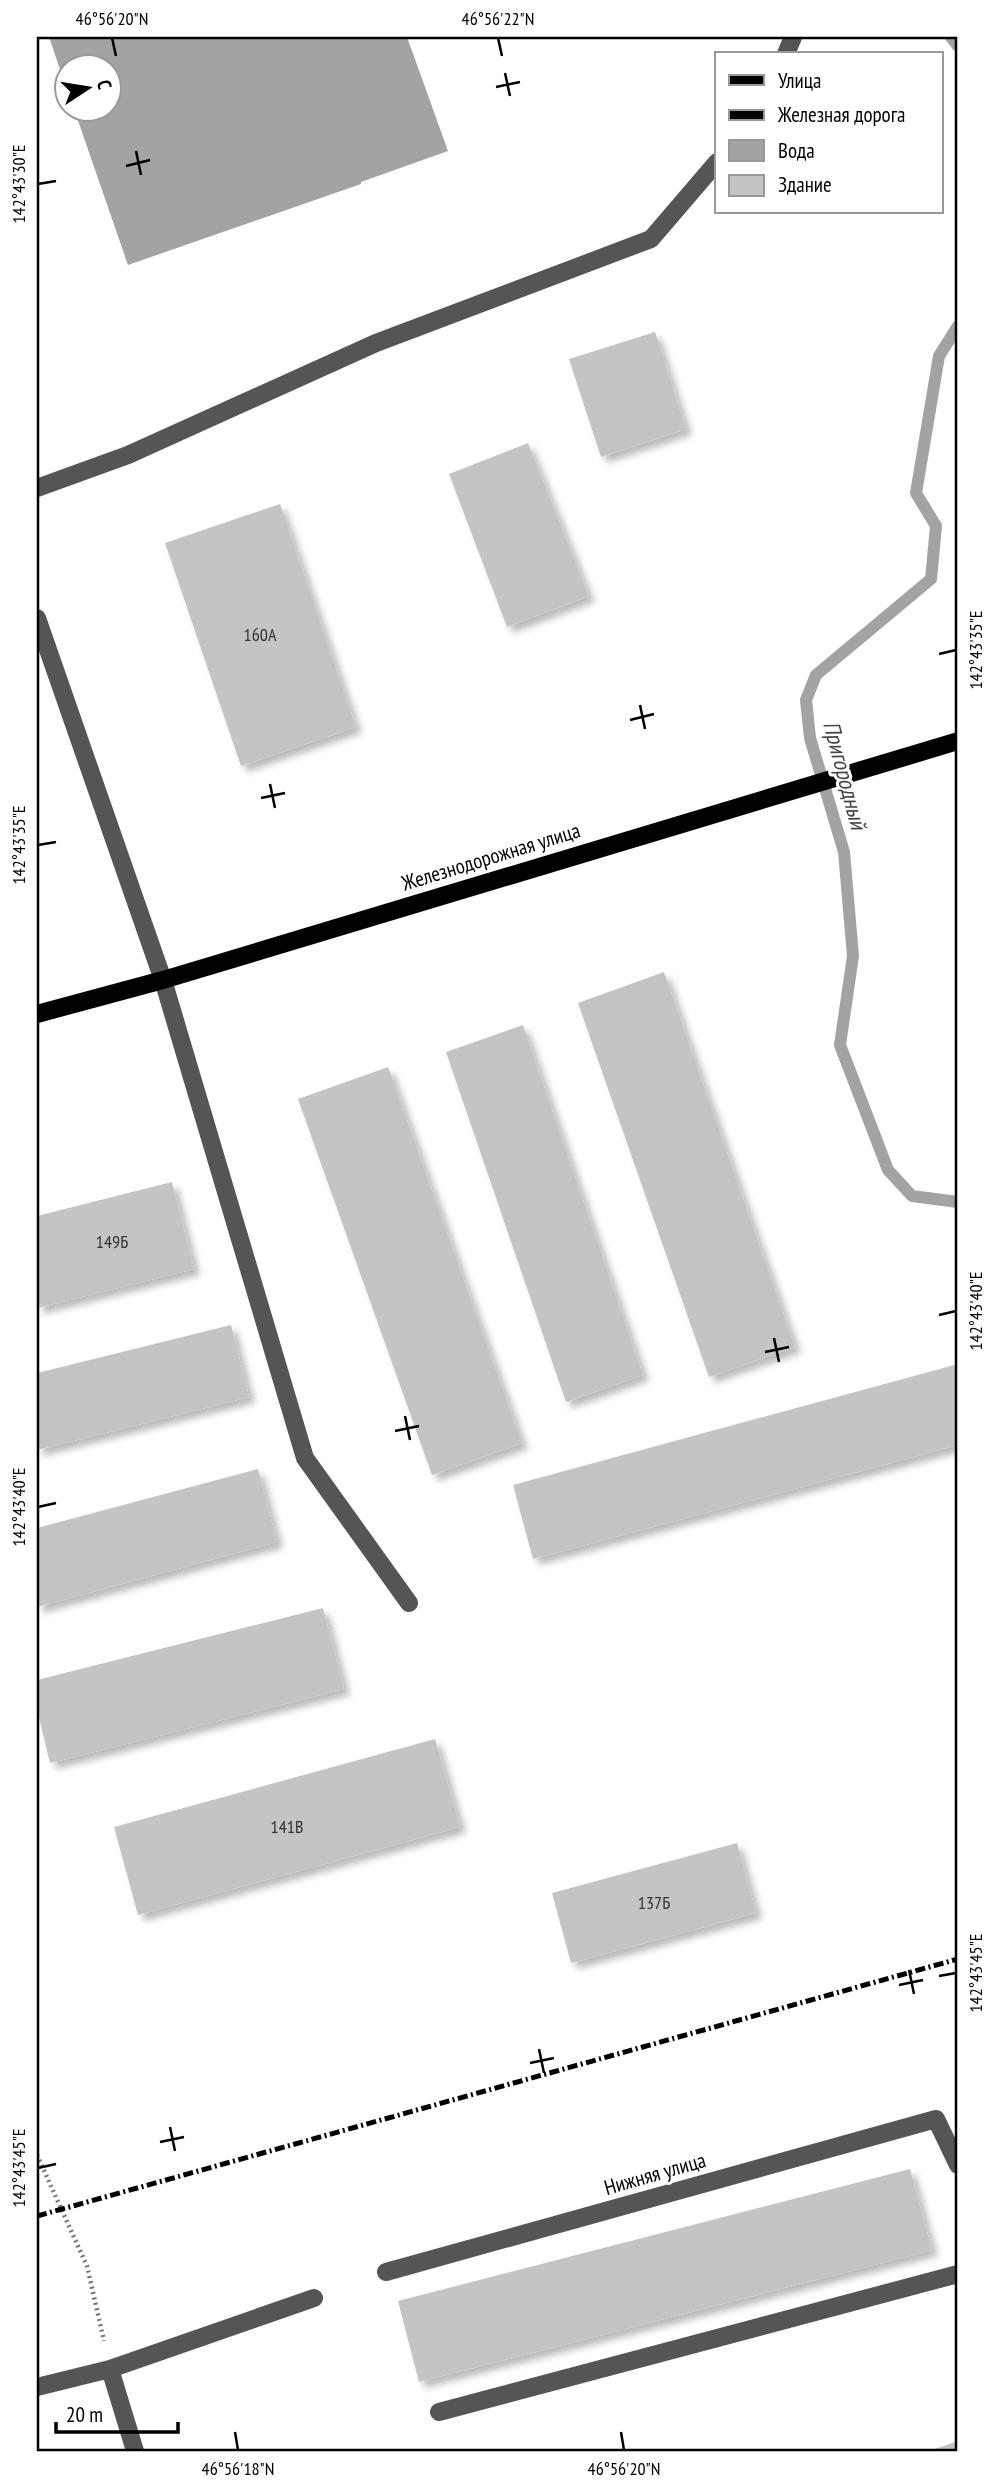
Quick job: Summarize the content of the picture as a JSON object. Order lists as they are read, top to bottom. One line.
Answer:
{"streets":{"main road":["Железнодорожная улица"],"street":["Нижняя улица"]},"water":["Пригородный"],"house_numbers":["160А","149Б","141В","137Б"],"legend":["Улица","Железная дорога","Вода","Здание"],"scale_bar":"20 m","north":"right","coordinates":["46°56'20\"N","46°56'22\"N","142°43'30\"E","142°43'35\"E","142°43'40\"E","142°43'45\"E","46°56'18\"N"]}
